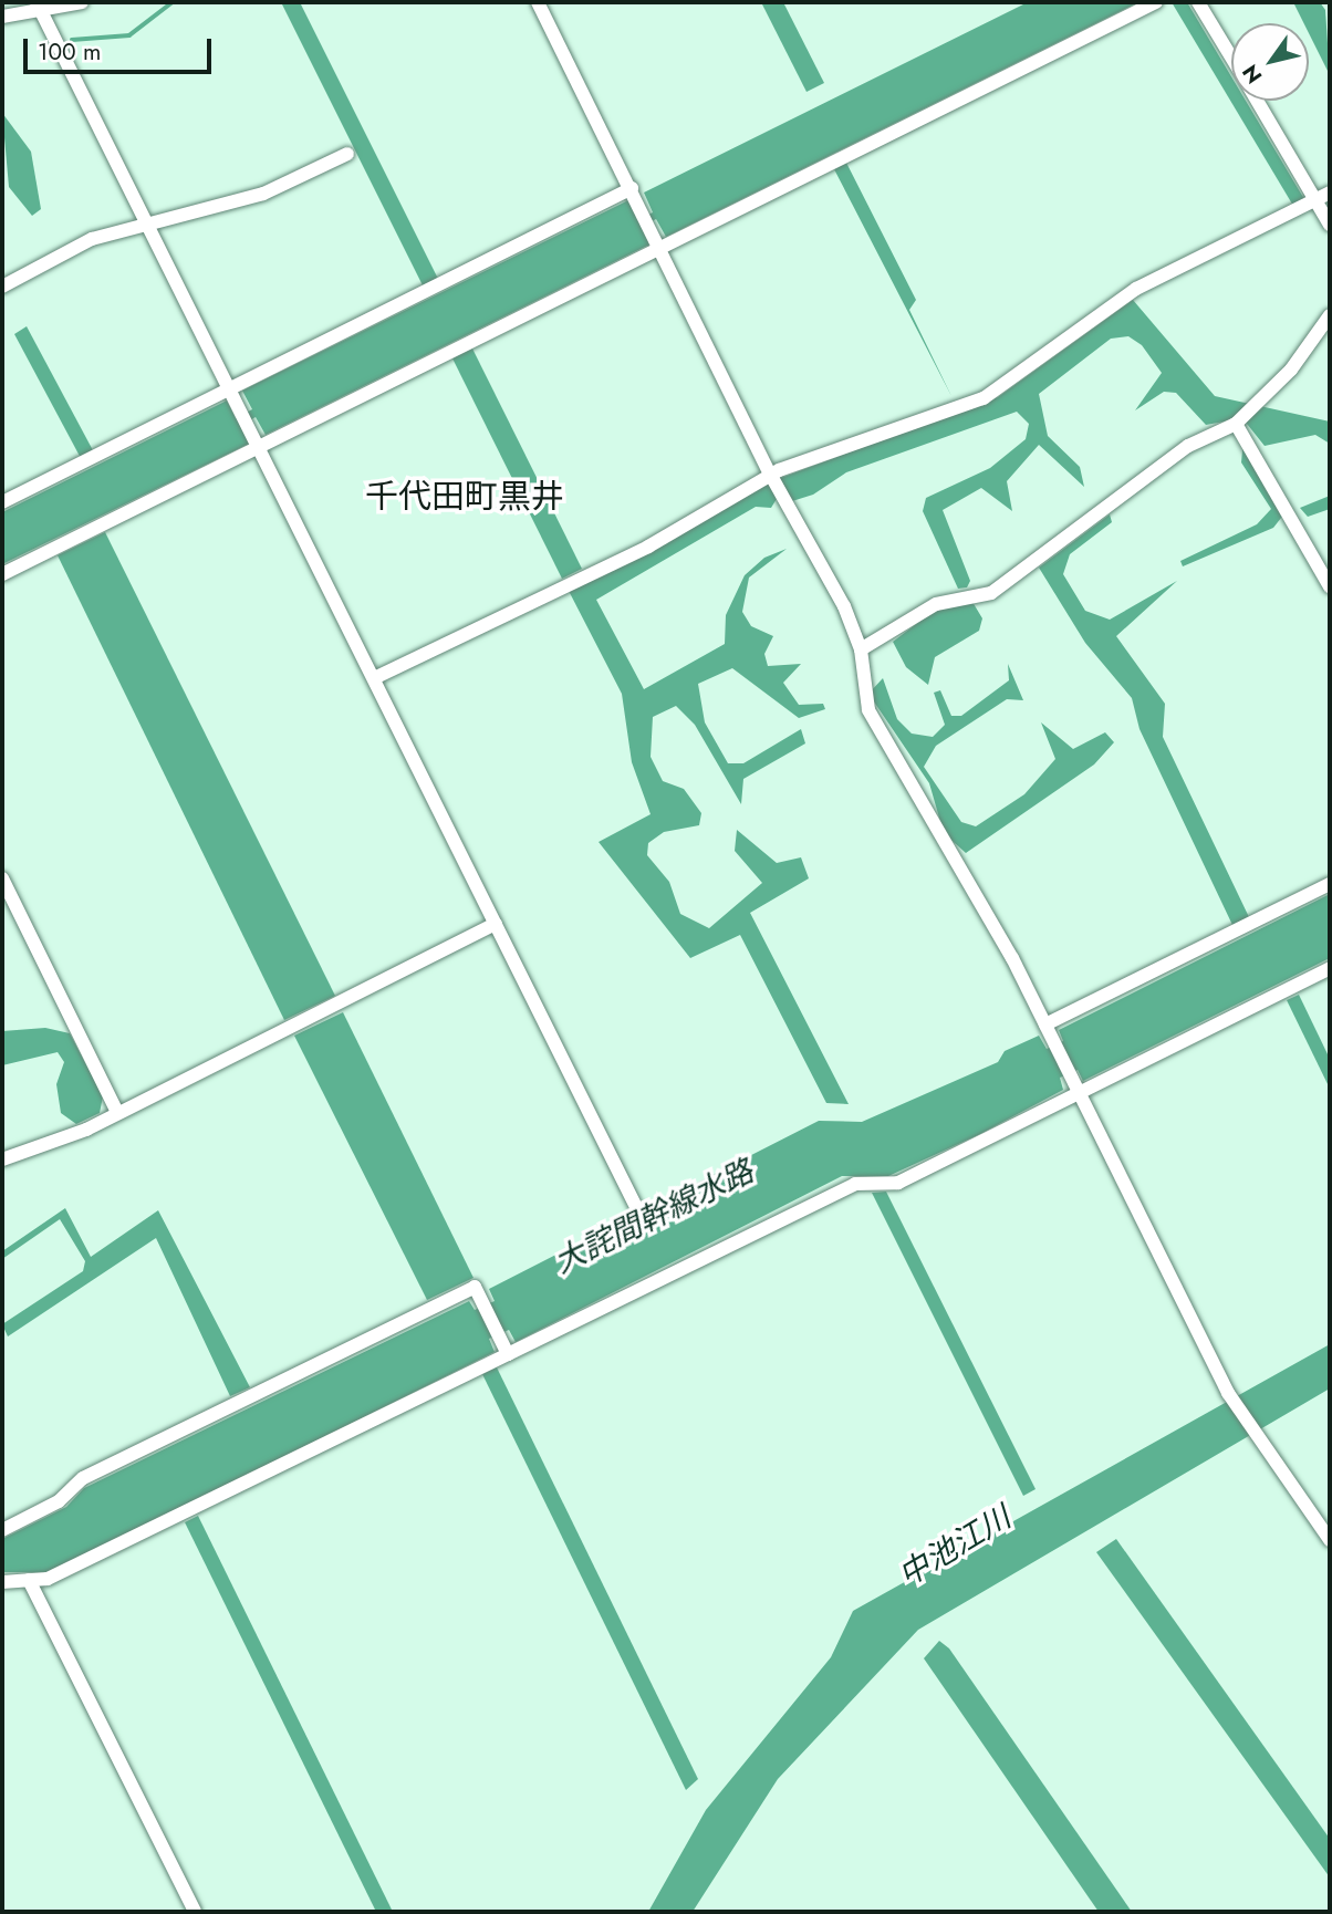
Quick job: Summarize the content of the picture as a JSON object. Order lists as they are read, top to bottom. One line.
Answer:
{"districts":["千代田町黒井"],"water":["大詫間幹線水路","中池江川"],"scale_bar":"100 m","north":"bottom left"}
